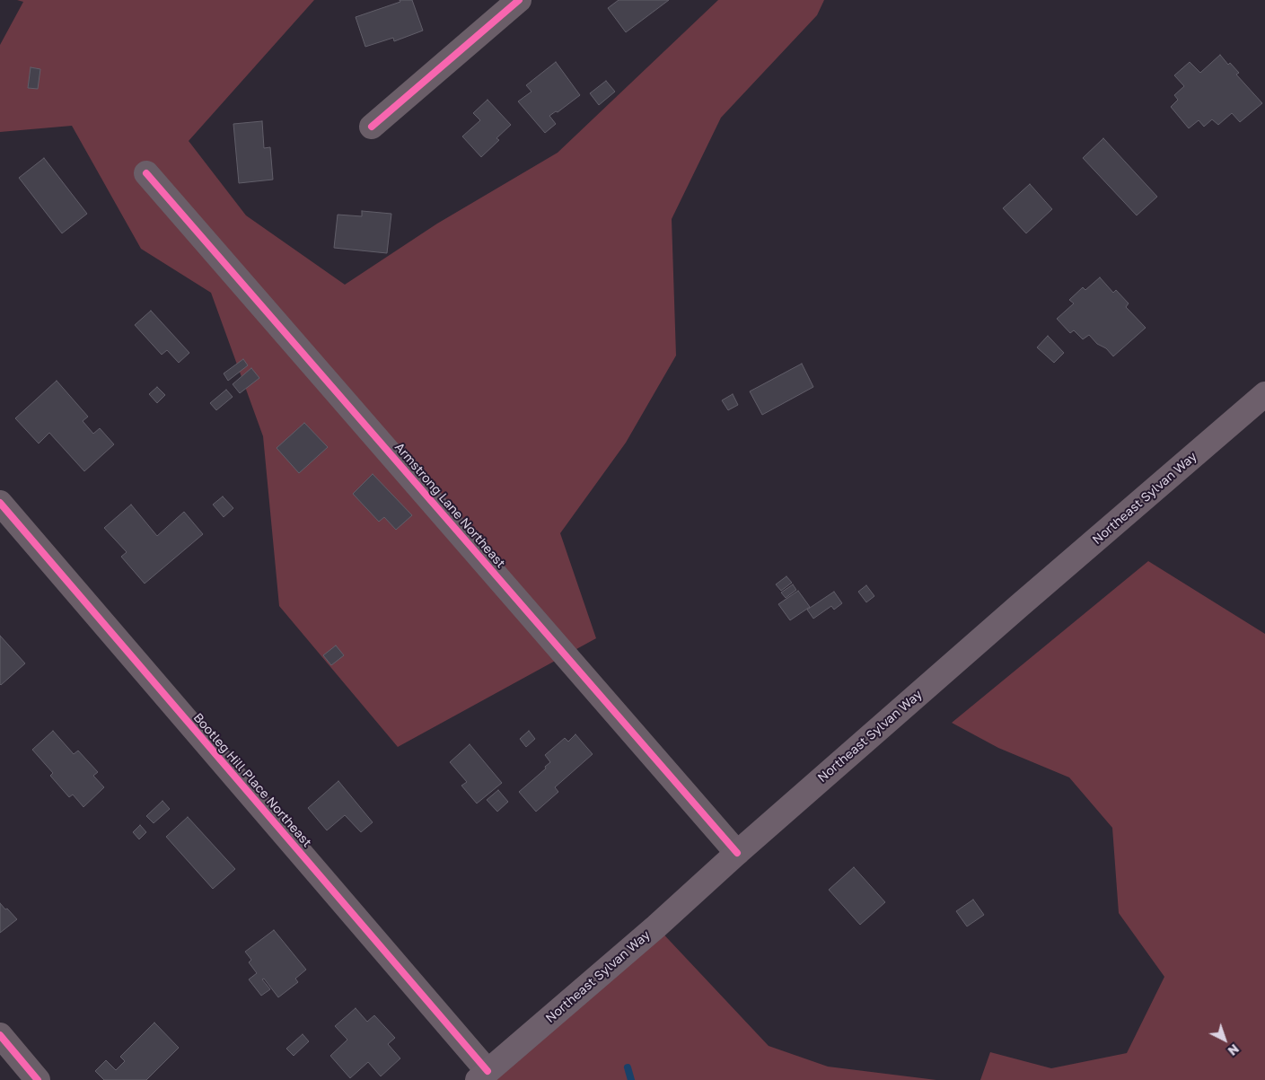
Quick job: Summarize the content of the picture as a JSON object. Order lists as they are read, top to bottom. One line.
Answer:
{"streets":{"main road":["Northeast Sylvan Way"],"street":["Armstrong Lane Northeast","Bootleg Hill Place Northeast"]},"crossings":[["Northeast Sylvan Way","Armstrong Lane Northeast"],["Northeast Sylvan Way","Bootleg Hill Place Northeast"]],"north":"bottom right"}
